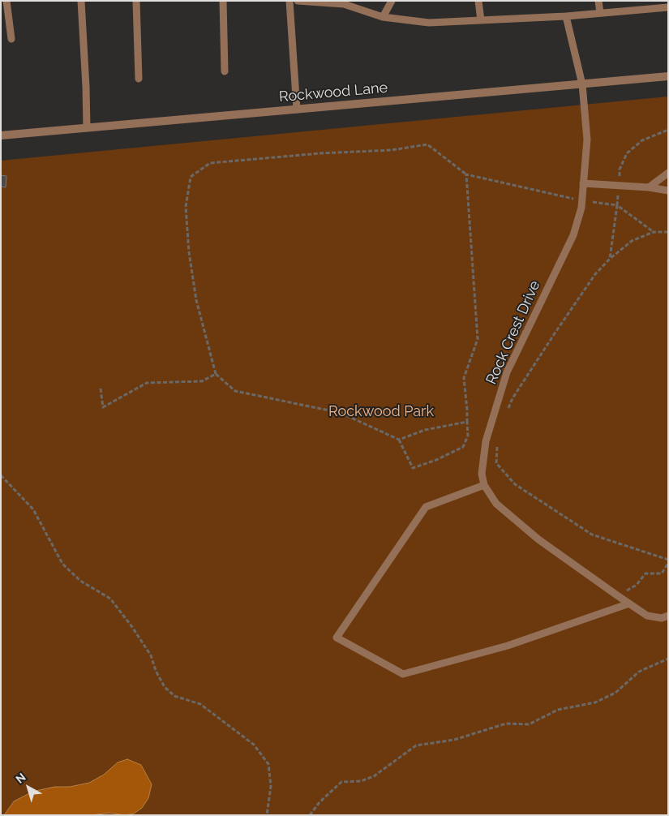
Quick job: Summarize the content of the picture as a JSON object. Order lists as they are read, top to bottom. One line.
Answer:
{"streets":{"street":["Rockwood Lane"],"lane":["Rock Crest Drive"]},"crossings":[["Rockwood Lane","Rock Crest Drive"]],"parks":["Rockwood Park"],"north":"top left"}
